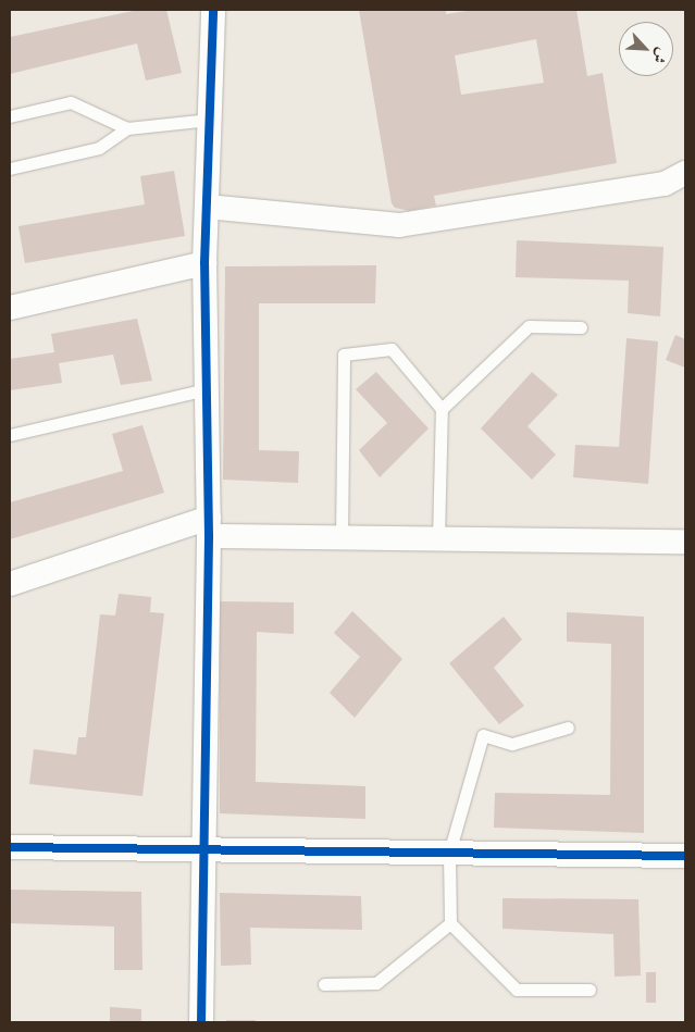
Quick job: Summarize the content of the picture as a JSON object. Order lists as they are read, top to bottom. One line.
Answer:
{"north":"bottom right"}
